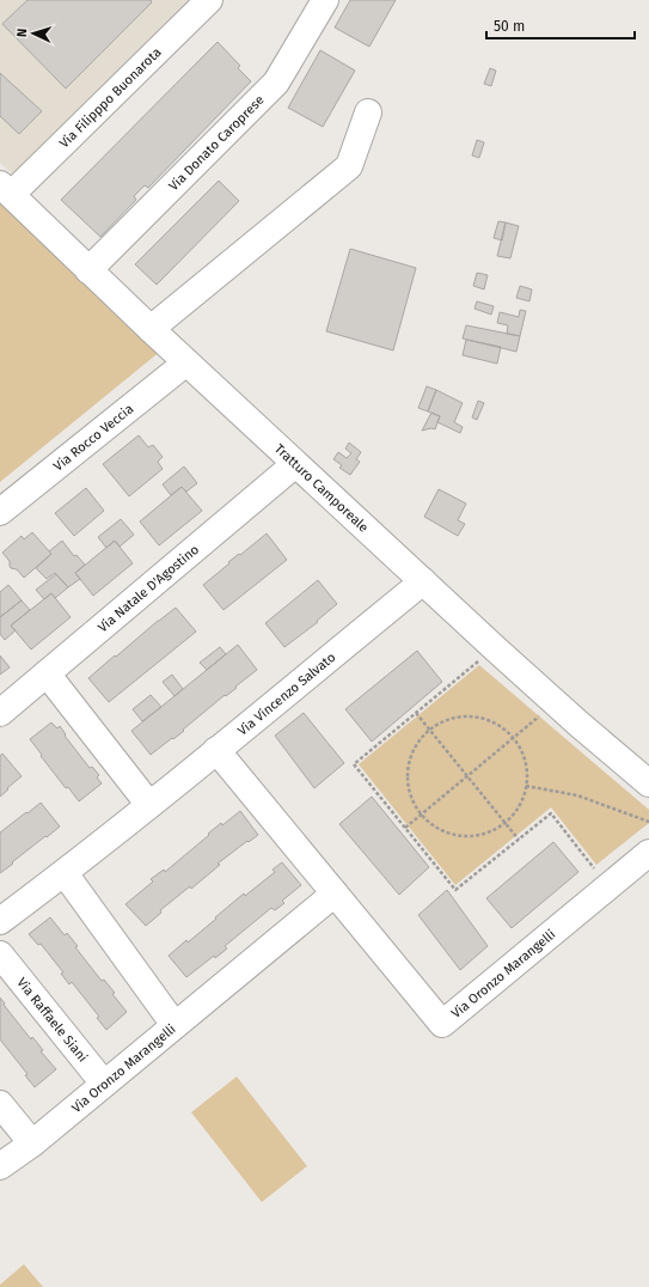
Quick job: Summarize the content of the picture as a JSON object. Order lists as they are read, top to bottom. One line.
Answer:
{"streets":{"street":["Via Filipppo Buonarota","Via Donato Caroprese","Via Rocco Veccia","Tratturo Camporeale","Via Natale D'Agostino","Via Vincenzo Salvato","Via Oronzo Marangelli","Via Raffaele Siani"]},"crossings":[["Via Filipppo Buonarota","Tratturo Camporeale"],["Via Donato Caroprese","Tratturo Camporeale"],["Via Rocco Veccia","Tratturo Camporeale"],["Tratturo Camporeale","Via Natale D'Agostino"],["Tratturo Camporeale","Via Vincenzo Salvato"],["Via Vincenzo Salvato","Via Oronzo Marangelli"],["Via Oronzo Marangelli","Via Raffaele Siani"]],"scale_bar":"50 m","north":"left"}
